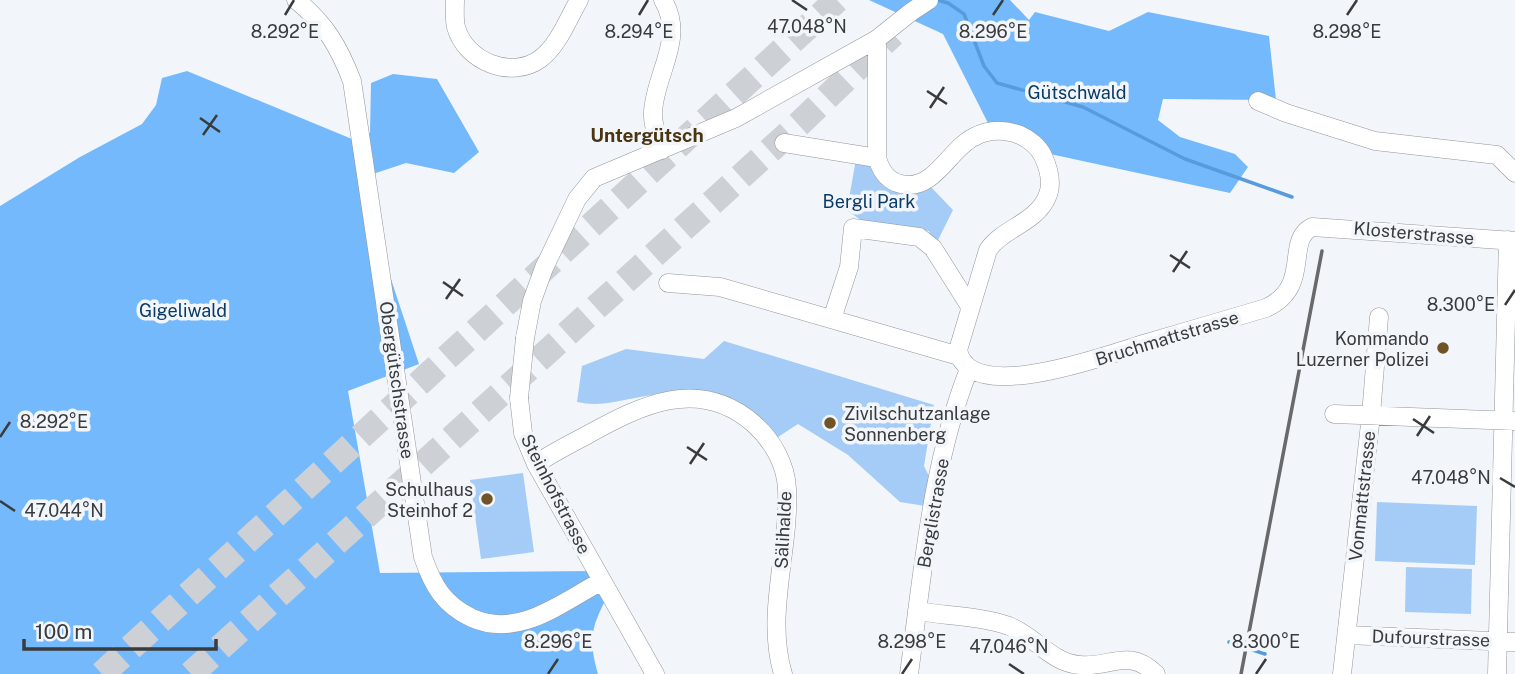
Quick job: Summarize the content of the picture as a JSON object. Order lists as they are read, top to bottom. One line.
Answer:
{"streets":{"street":["Klosterstrasse","Bruchmattstrasse","Obergütschstrasse","Steinhofstrasse","Vonmattstrasse","Berglistrasse","Sälihalde","Dufourstrasse"]},"crossings":[["Klosterstrasse","Bruchmattstrasse"],["Bruchmattstrasse","Berglistrasse"],["Obergütschstrasse","Steinhofstrasse"],["Steinhofstrasse","Sälihalde"],["Vonmattstrasse","Dufourstrasse"]],"districts":["Untergütsch"],"parks":["Gütschwald","Bergli Park","Gigeliwald"],"places":["Kommando Luzerner Polizei","Zivilschutzanlage Sonnenberg","Schulhaus Steinhof 2"],"scale_bar":"100 m","coordinates":["47.048°N","8.292°E","8.294°E","8.296°E","8.298°E","8.300°E","47.044°N","47.046°N"]}
